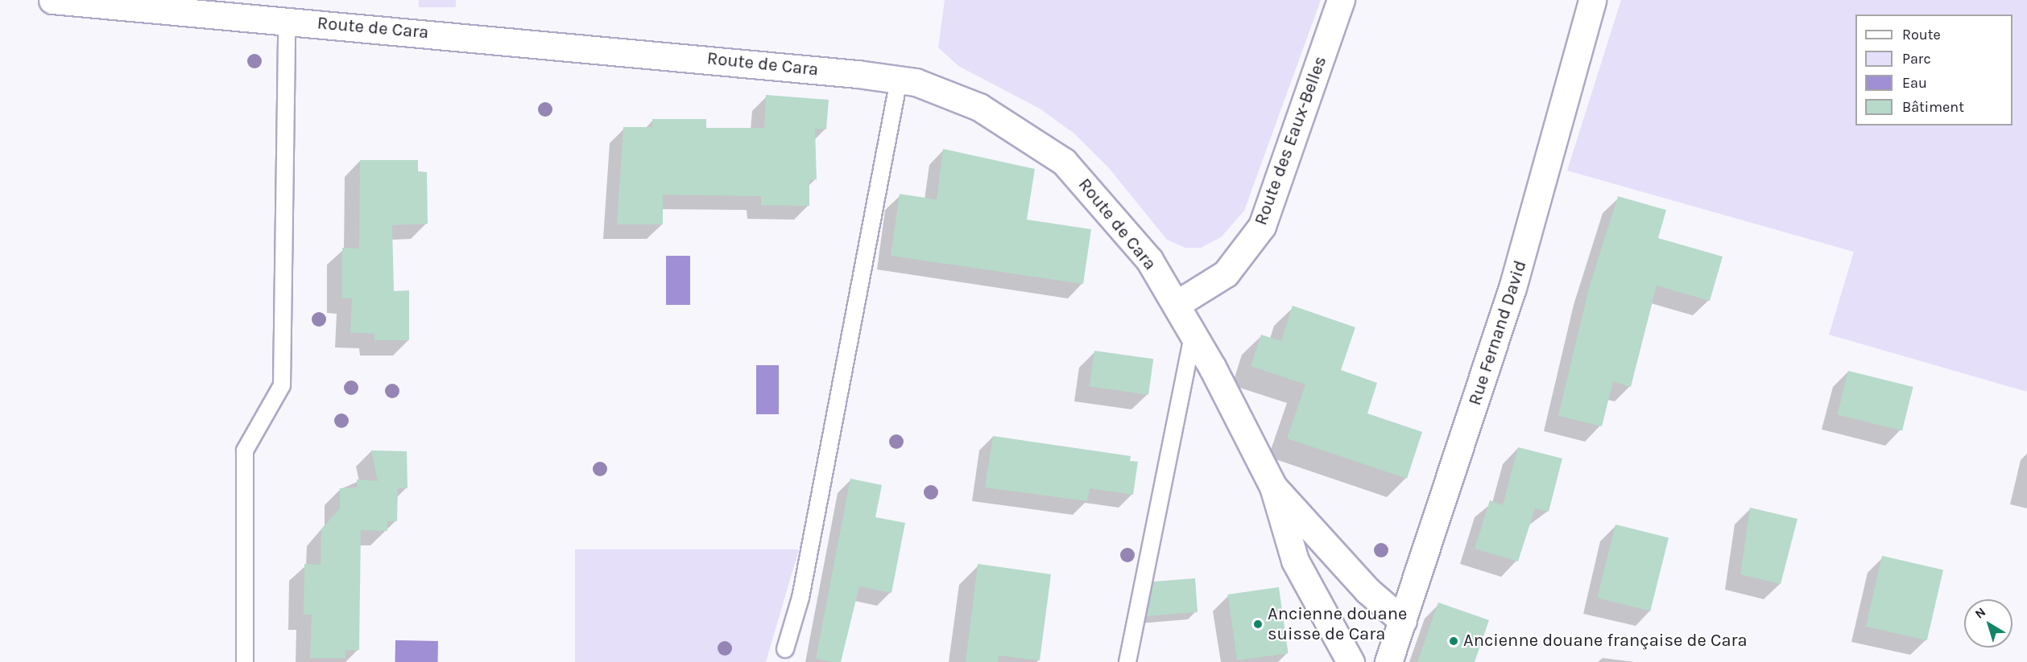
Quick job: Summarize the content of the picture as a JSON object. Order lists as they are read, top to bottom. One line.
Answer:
{"streets":{"street":["Route de Cara","Route des Eaux-Belles","Rue Fernand David"]},"crossings":[["Route de Cara","Route des Eaux-Belles"],["Route de Cara","Rue Fernand David"]],"places":["Ancienne douane suisse de Cara","Ancienne douane française de Cara"],"legend":["Route","Parc","Eau","Bâtiment"],"north":"top left"}
